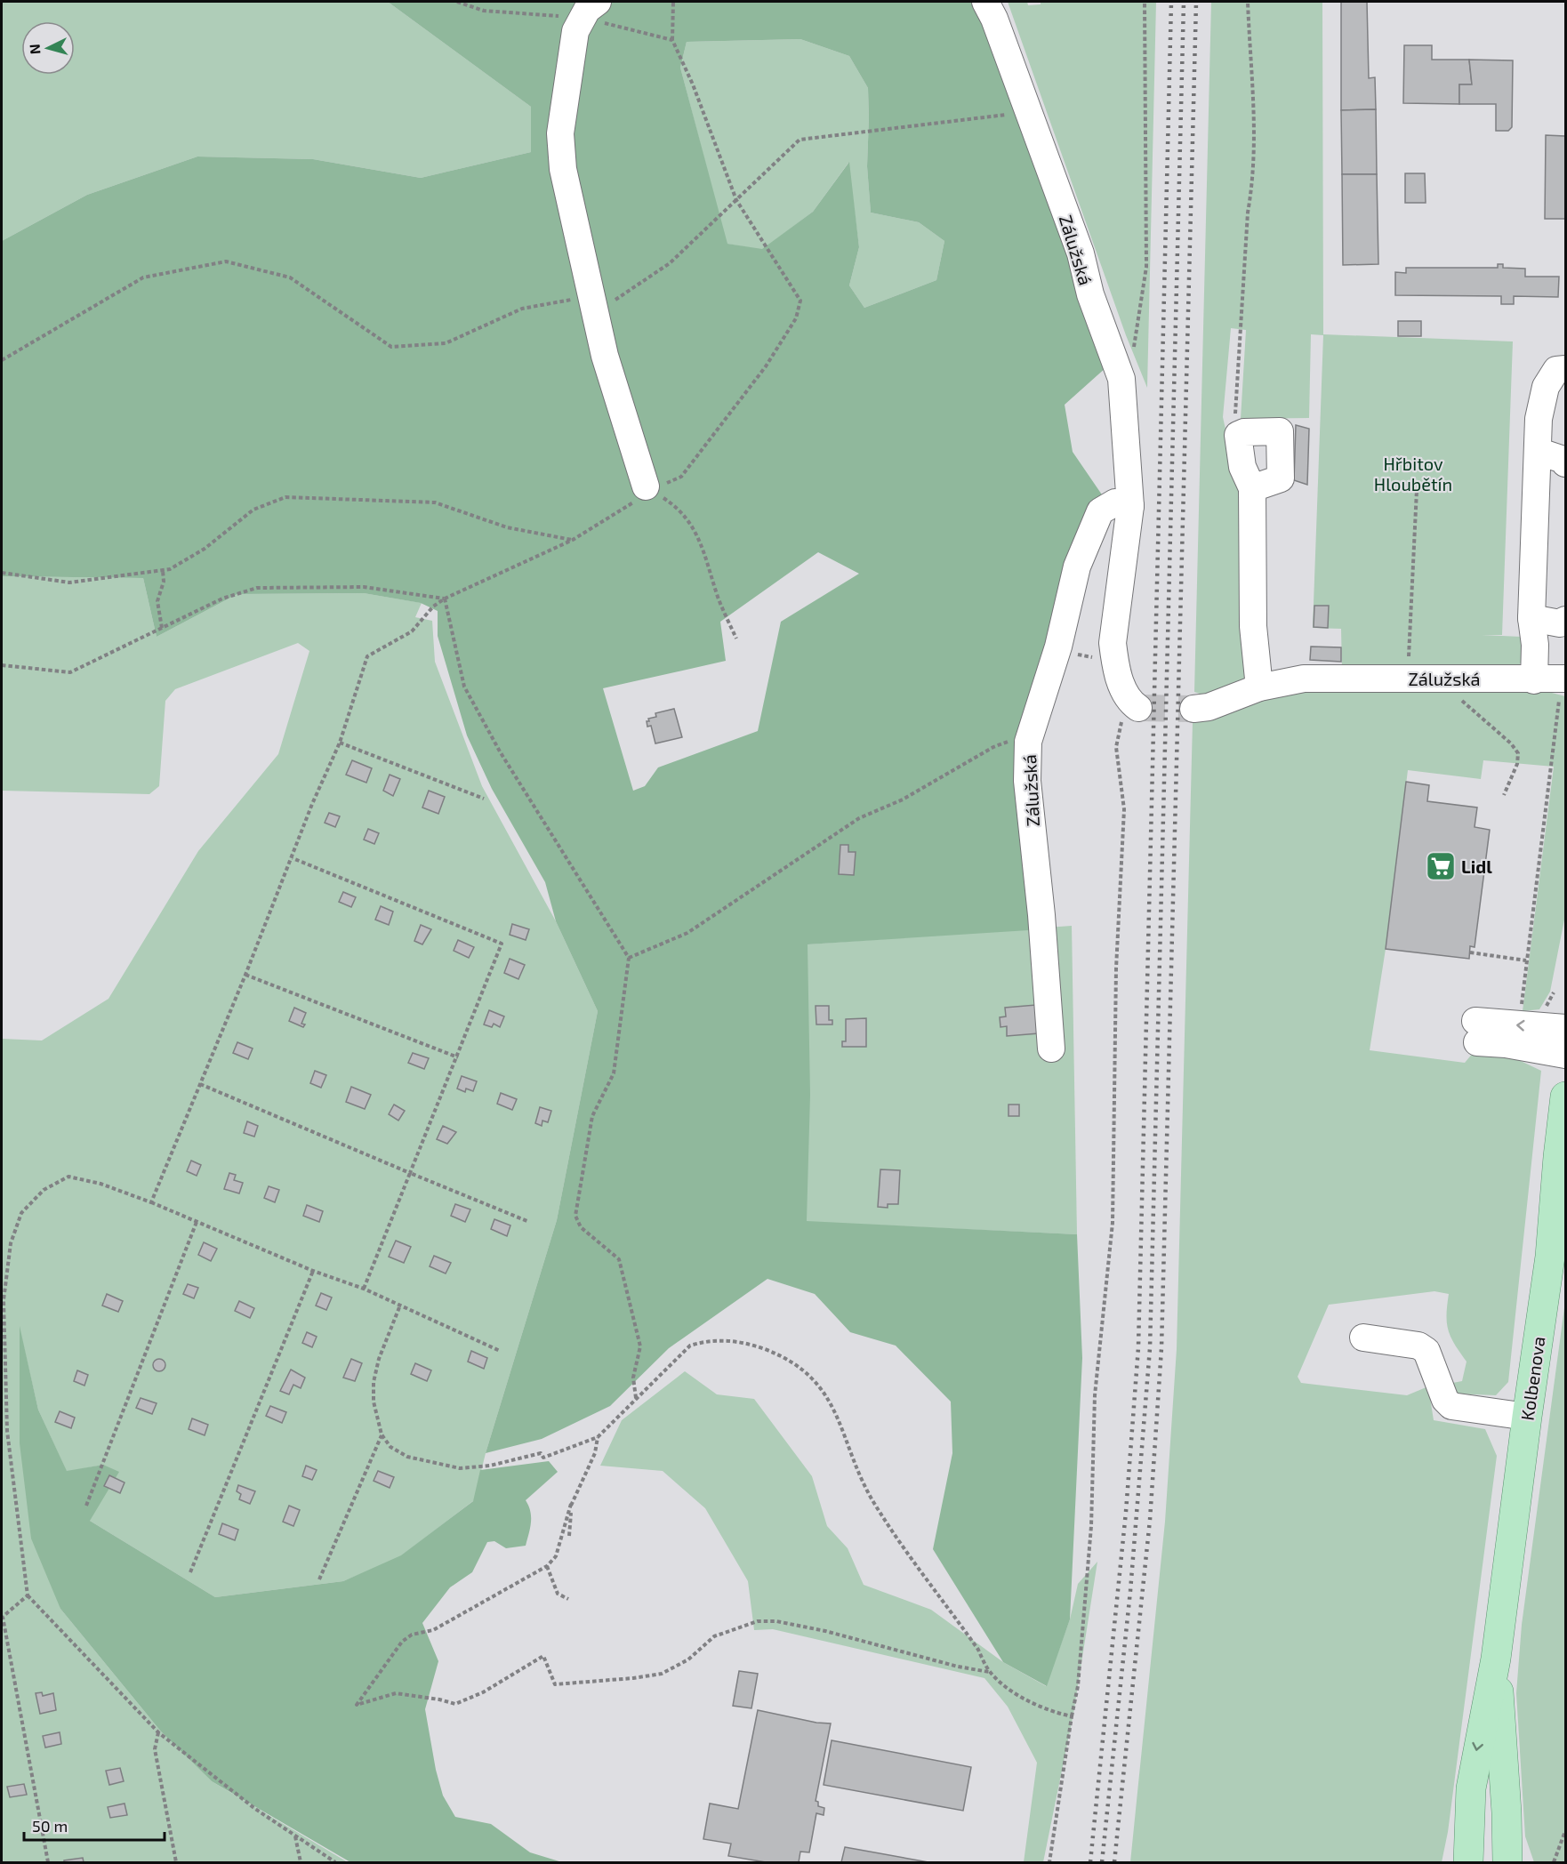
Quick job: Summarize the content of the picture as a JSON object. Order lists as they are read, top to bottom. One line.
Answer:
{"streets":{"main road":["Kolbenova"],"street":["Zálužská"]},"parks":["Hřbitov Hloubětín"],"places":{"supermarket":["Lidl"]},"scale_bar":"50 m","north":"left"}
